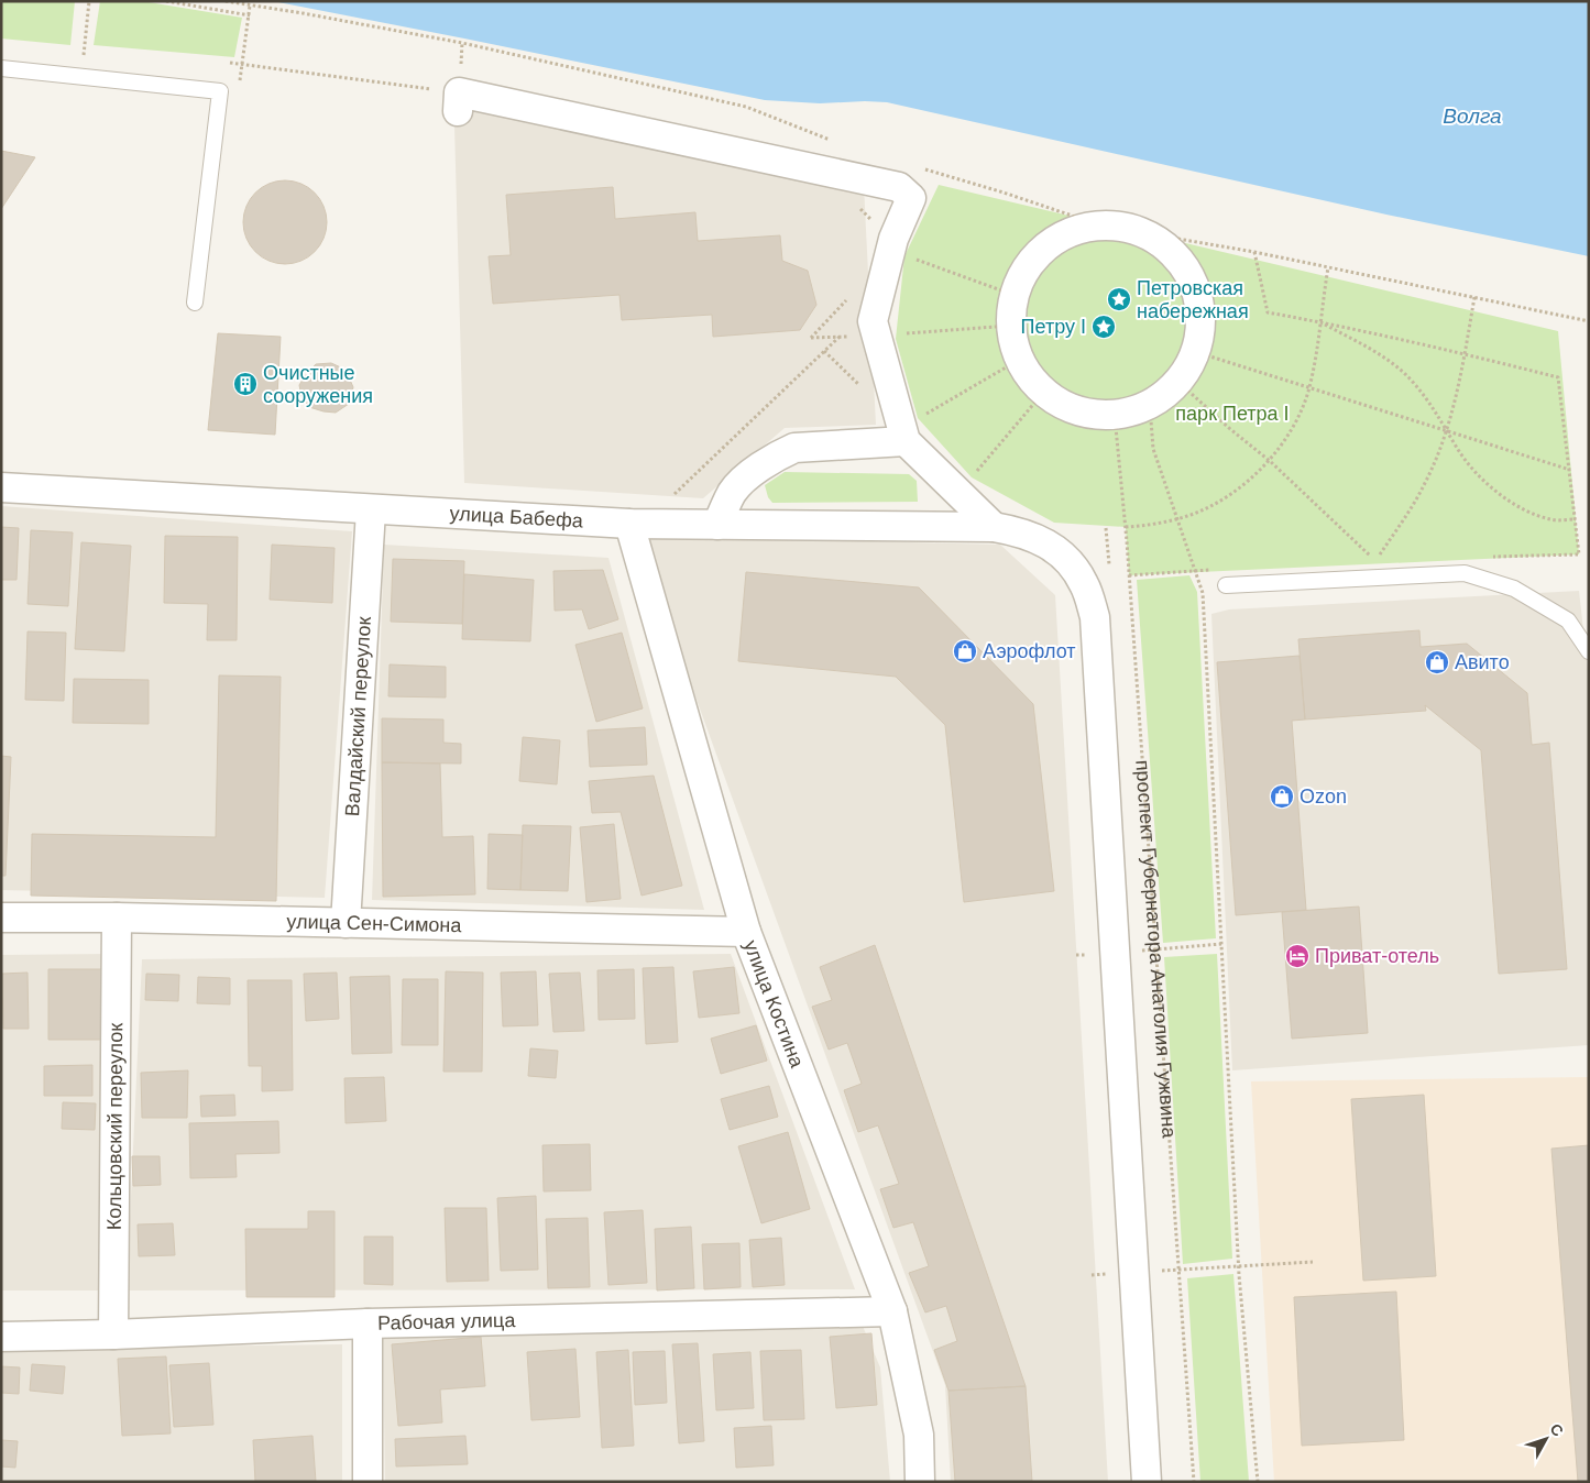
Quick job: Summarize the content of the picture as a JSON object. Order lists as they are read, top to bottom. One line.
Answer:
{"streets":{"street":["улица Бабефа","Валдайский переулок","улица Сен-Симона","проспект Губернатора Анатолия Гужвина","улица Костина","Кольцовский переулок","Рабочая улица"]},"crossings":[["улица Бабефа","Валдайский переулок"],["улица Бабефа","проспект Губернатора Анатолия Гужвина"],["улица Бабефа","улица Костина"],["Валдайский переулок","улица Сен-Симона"],["улица Сен-Симона","улица Костина"],["улица Сен-Симона","Кольцовский переулок"],["улица Костина","Рабочая улица"],["Кольцовский переулок","Рабочая улица"]],"water":["Волга"],"parks":["парк Петра I"],"places":{"place":["Петровская набережная","Петру I"],"building":["Очистные сооружения"],"shop":["Аэрофлот","Авито","Ozon"],"hotel":["Приват-отель"]},"north":"top right"}
